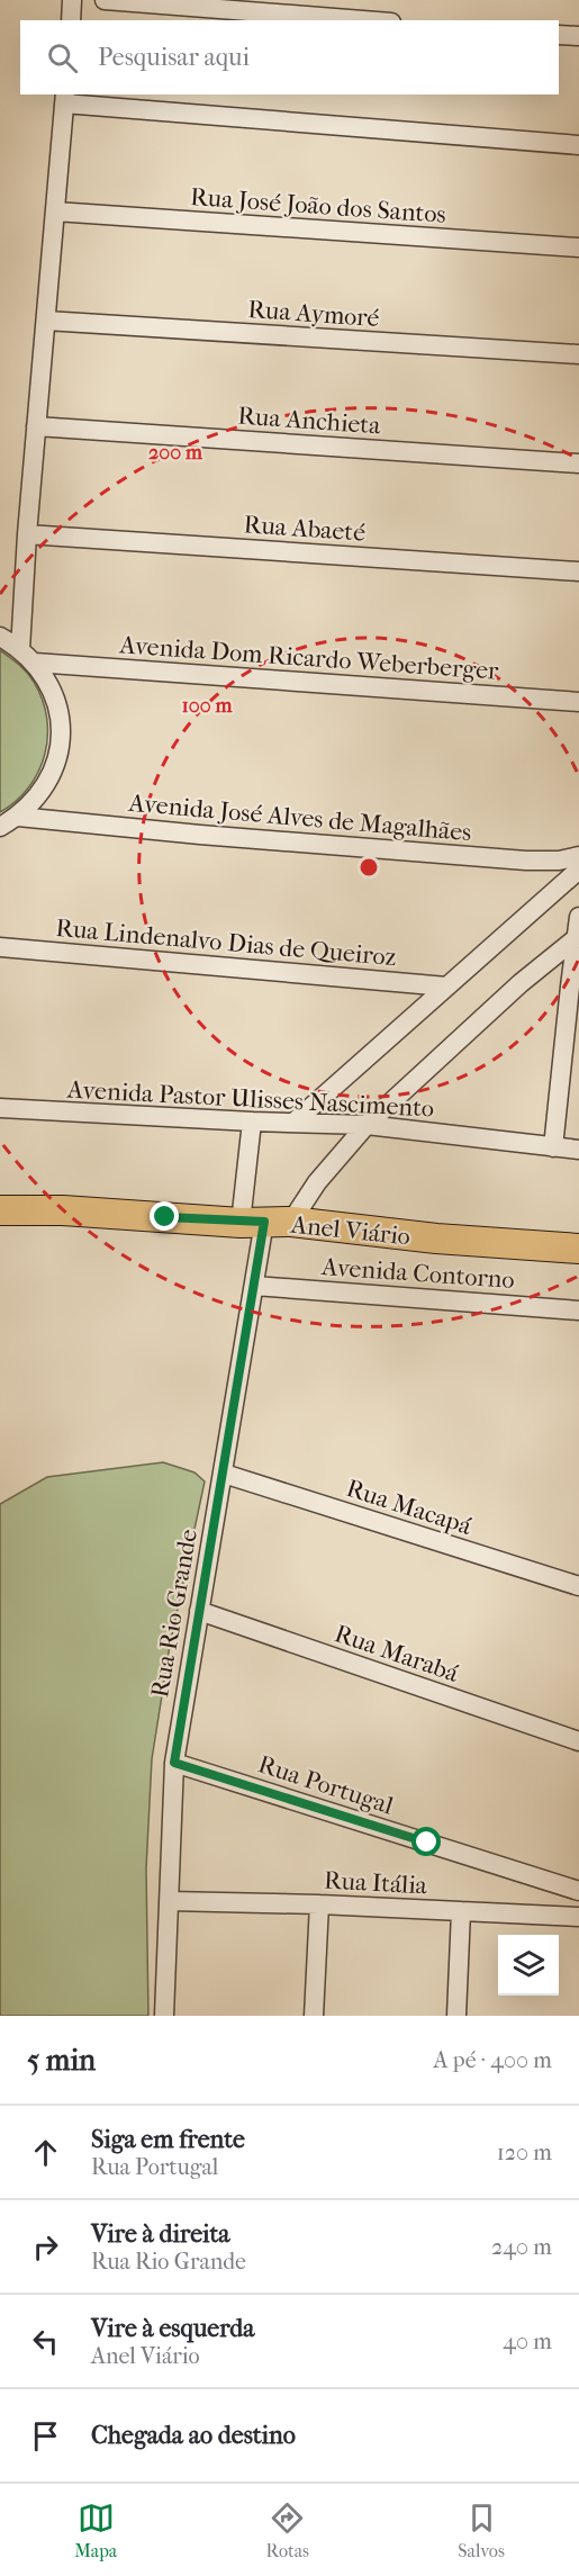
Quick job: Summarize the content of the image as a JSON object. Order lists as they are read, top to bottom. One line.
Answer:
{"streets":{"main road":["Anel Viário"],"street":["Rua José João dos Santos","Rua Aymoré","Rua Anchieta","Rua Abaeté","Avenida Dom Ricardo Weberberger","Avenida José Alves de Magalhães","Rua Lindenalvo Dias de Queiroz","Avenida Pastor Ulisses Nascimento","Avenida Contorno","Rua Macapá","Rua Rio Grande","Rua Marabá","Rua Portugal","Rua Itália"]},"crossings":[["Avenida Pastor Ulisses Nascimento","Rua Rio Grande"],["Anel Viário","Rua Rio Grande"],["Avenida Contorno","Rua Rio Grande"],["Rua Macapá","Rua Rio Grande"],["Rua Rio Grande","Rua Marabá"],["Rua Rio Grande","Rua Portugal"],["Rua Rio Grande","Rua Itália"]],"page":{"search":"Pesquisar aqui","heading":["5 min","A pé · 400 m"],"list":[["Siga em frente","Rua Portugal","120 m"],["Vire à direita","Rua Rio Grande","240 m"],["Vire à esquerda","Anel Viário","40 m"],"Chegada ao destino"],"nav":["Mapa","Rotas","Salvos"]},"rings":["200 m","100 m"]}
